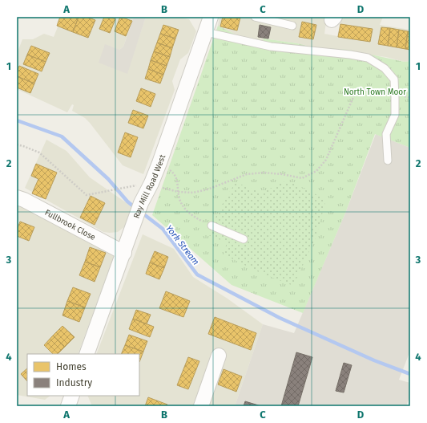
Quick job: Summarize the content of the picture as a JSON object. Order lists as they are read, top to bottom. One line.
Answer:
{"streets":{"street":["Ray Mill Road West","Fullbrook Close"]},"crossings":[["Ray Mill Road West","Fullbrook Close"]],"water":["York Stream"],"parks":["North Town Moor"],"legend":["Homes","Industry"],"grid":{"columns":["A","B","C","D"],"rows":["1","2","3","4"]}}
